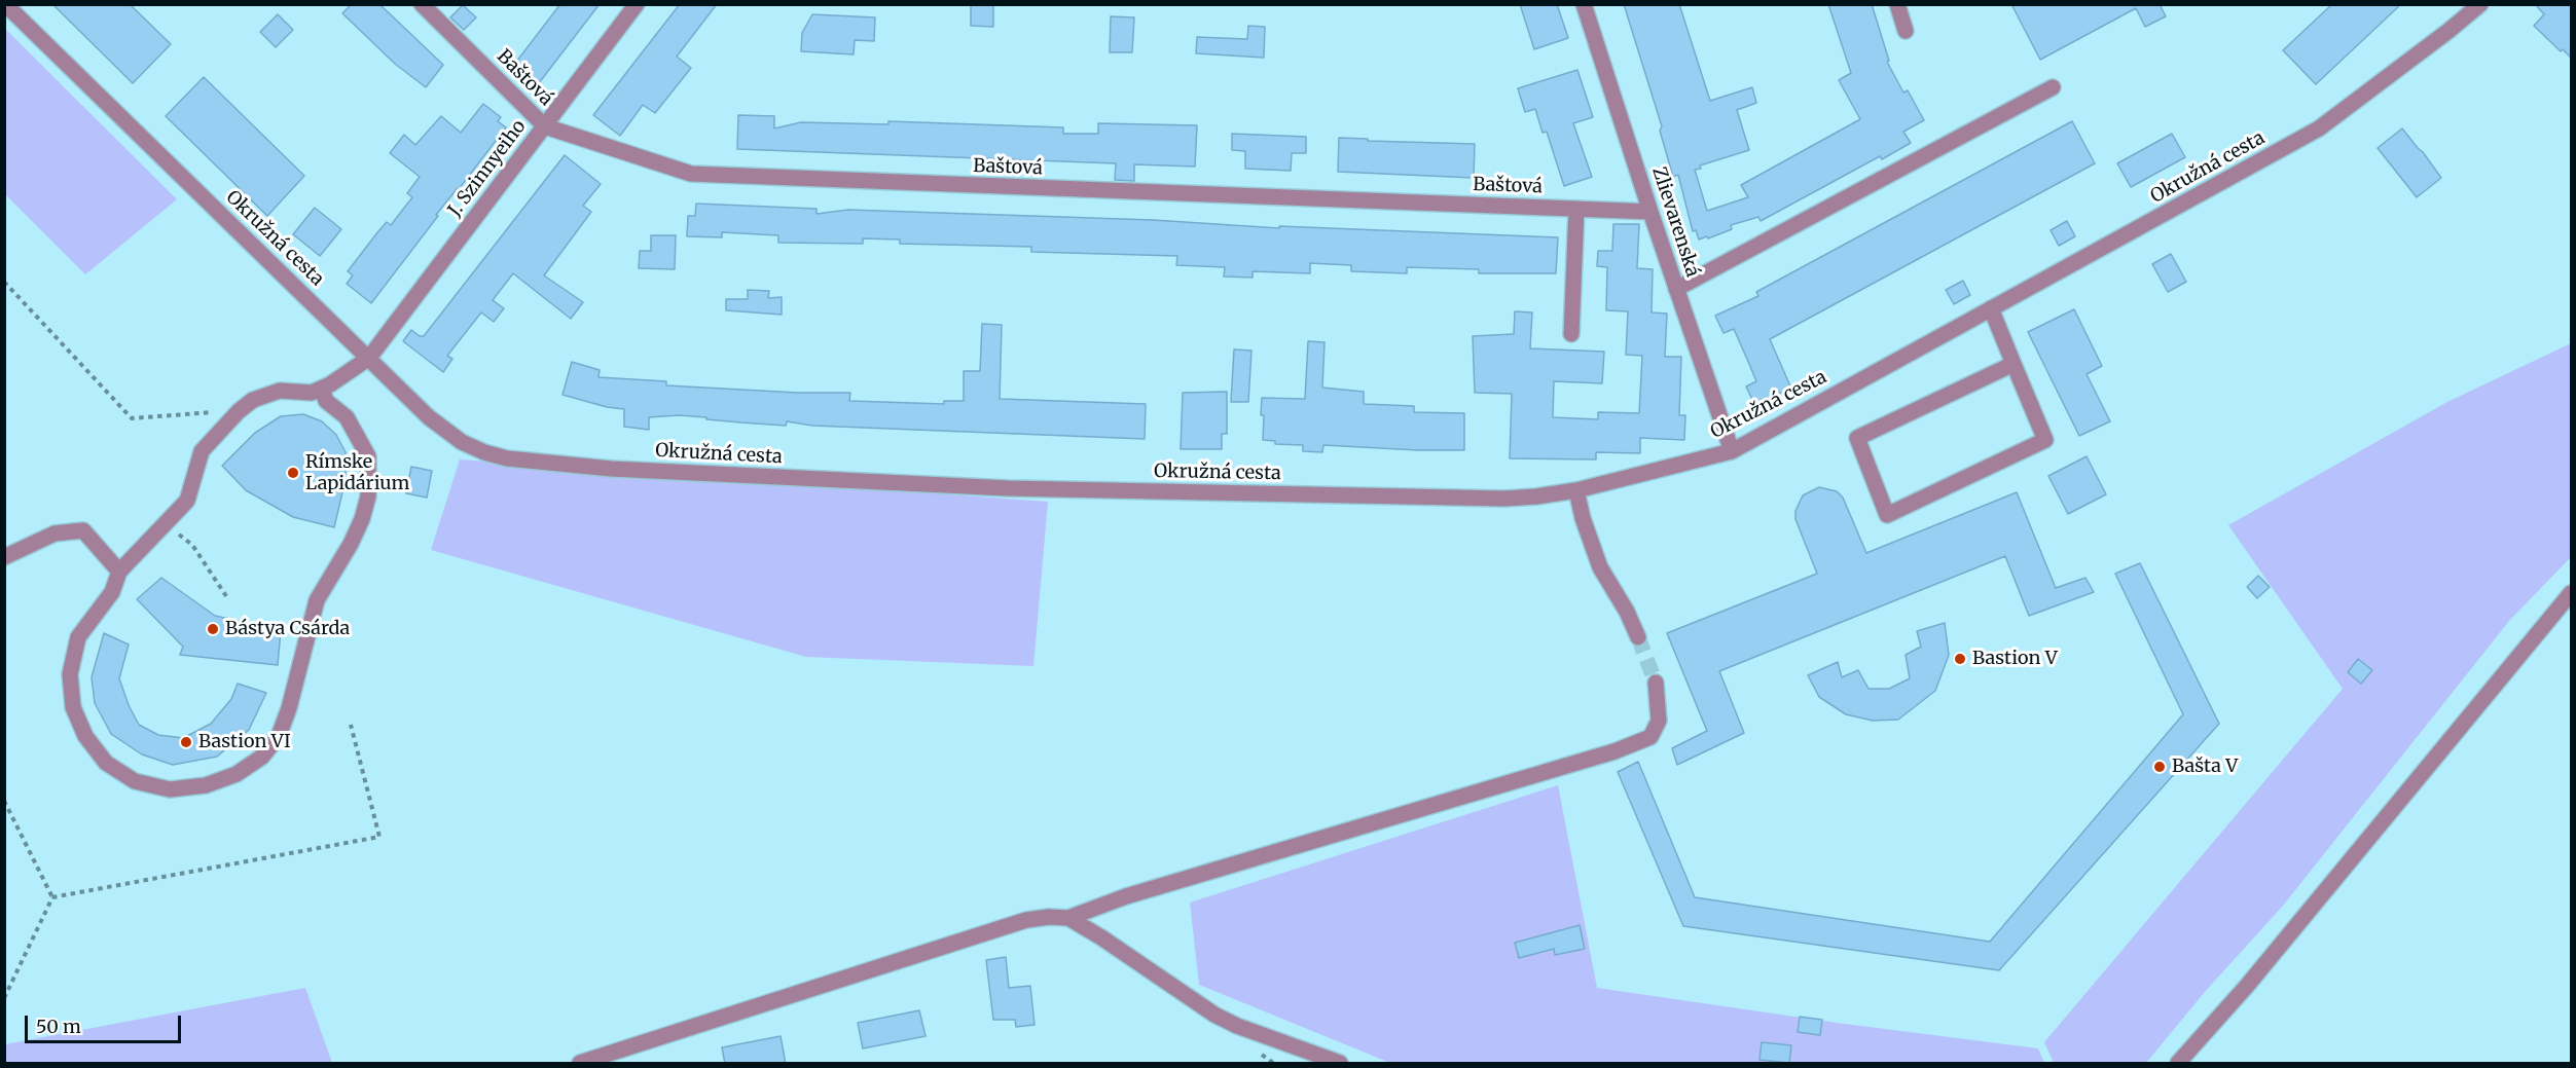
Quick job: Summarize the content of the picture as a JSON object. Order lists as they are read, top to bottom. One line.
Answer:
{"streets":{"street":["Baštová","Okružná cesta","J. Szinnyeiho","Zlievarenská"]},"crossings":[["Baštová","J. Szinnyeiho"],["Baštová","Zlievarenská"],["Okružná cesta","J. Szinnyeiho"],["Okružná cesta","Zlievarenská"]],"places":["Rímske Lapidárium","Bástya Csárda","Bastion V","Bastion VI","Bašta V"],"scale_bar":"50 m"}
